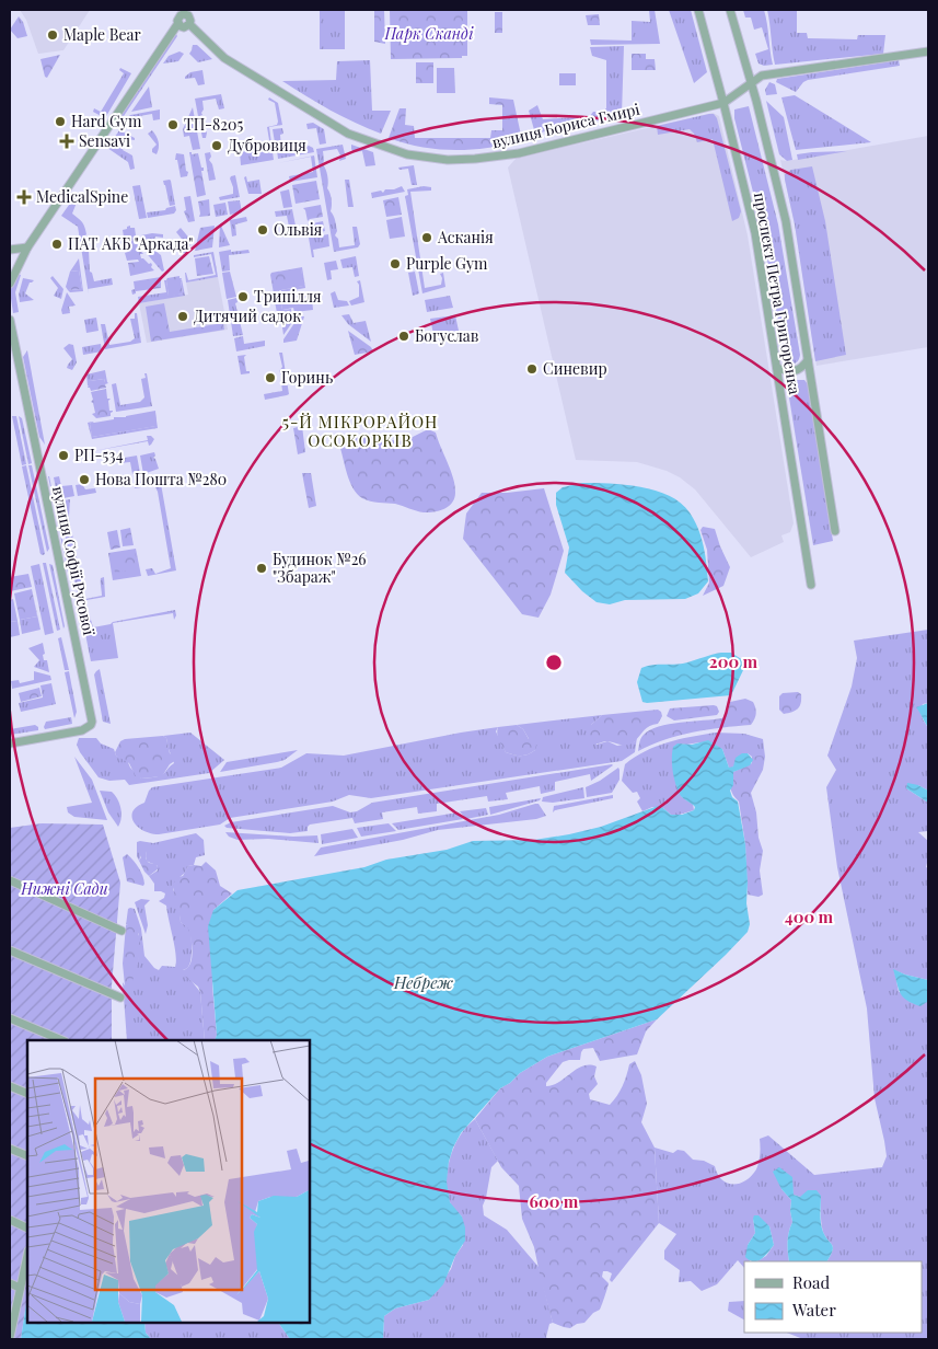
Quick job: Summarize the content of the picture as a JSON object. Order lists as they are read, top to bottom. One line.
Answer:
{"streets":{"street":["вулиця Бориса Гмирі","проспект Петра Григоренка","вулиця Софії Русової"]},"crossings":[["вулиця Бориса Гмирі","проспект Петра Григоренка"]],"districts":["5-Й МІКРОРАЙОН ОСОКОРКІВ"],"water":["Небреж"],"parks":["Парк Сканді","Нижні Сади"],"places":{"other":["Maple Bear","Hard Gym","ТП-8205","Дубровиця","Ольвія","Асканія","ПАТ АКБ \"Аркада\"","Purple Gym","Трипілля","Дитячий садок","Богуслав","Синевир","Горинь","РП-534","Нова Пошта №280","Будинок №26 \"Збараж\""],"health":["Sensavi","MedicalSpine"]},"legend":["Road","Water"],"rings":["200 m","400 m","600 m"]}
